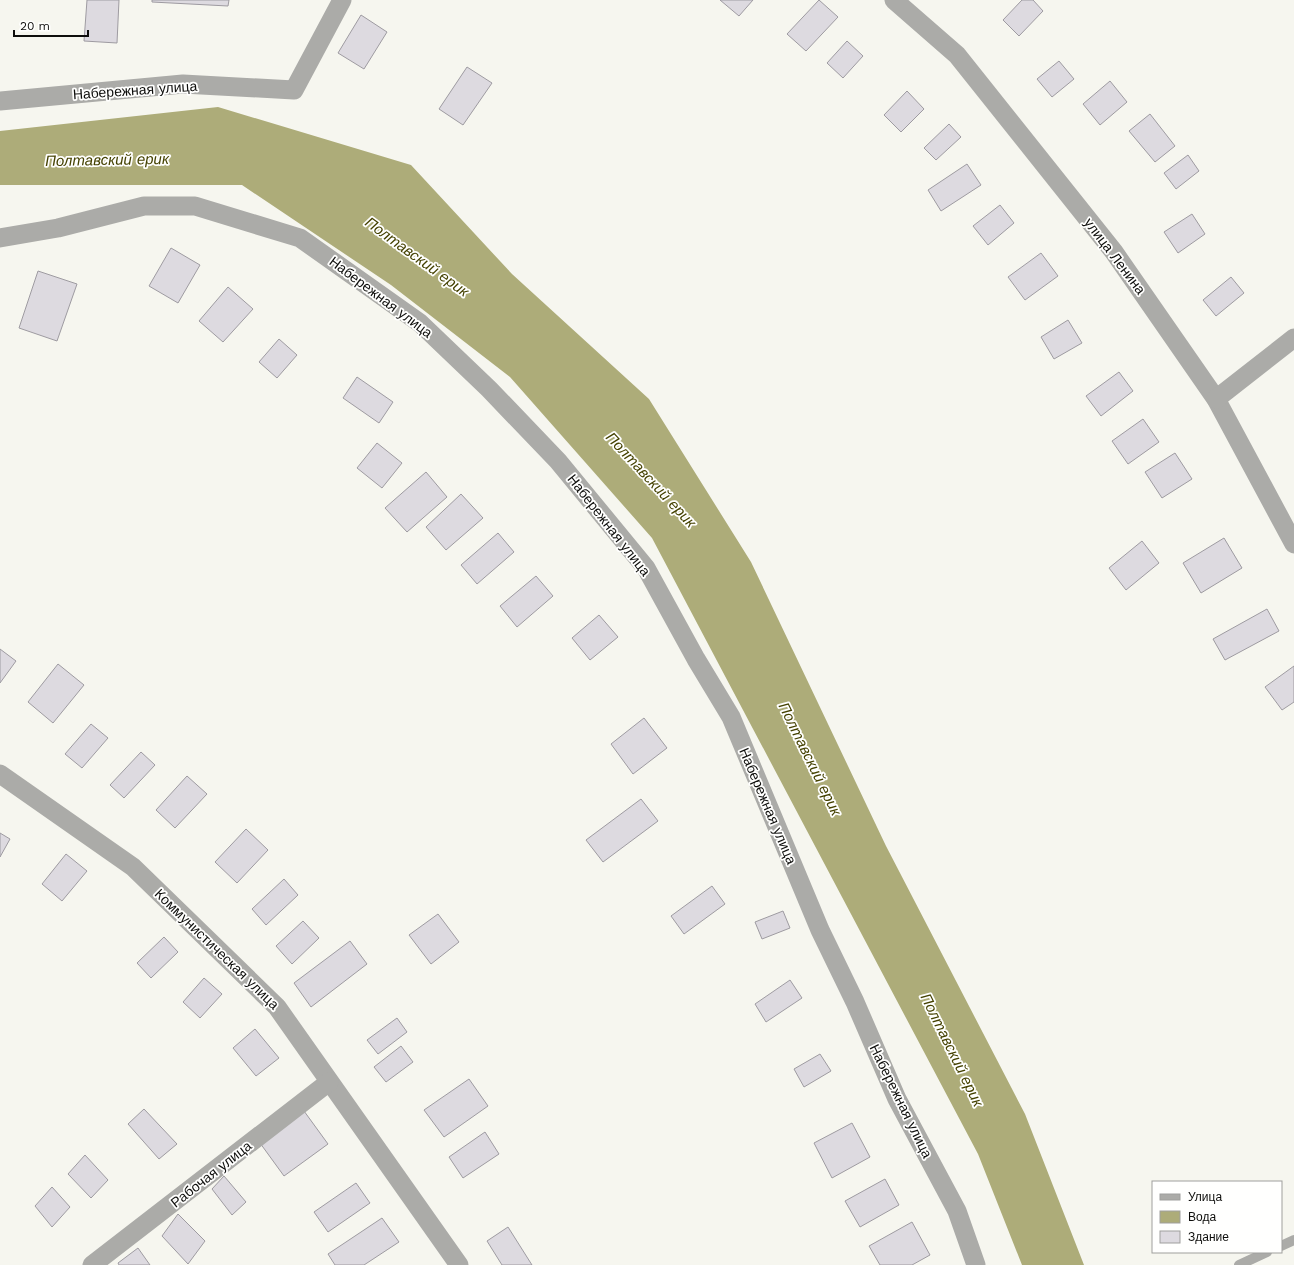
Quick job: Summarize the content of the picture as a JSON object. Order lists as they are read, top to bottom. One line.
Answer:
{"streets":{"street":["Набережная улица","улица Ленина","Коммунистическая улица","Рабочая улица"]},"crossings":[["Коммунистическая улица","Рабочая улица"]],"water":["Полтавский ерик"],"legend":["Улица","Вода","Здание"],"scale_bar":"20 m"}
